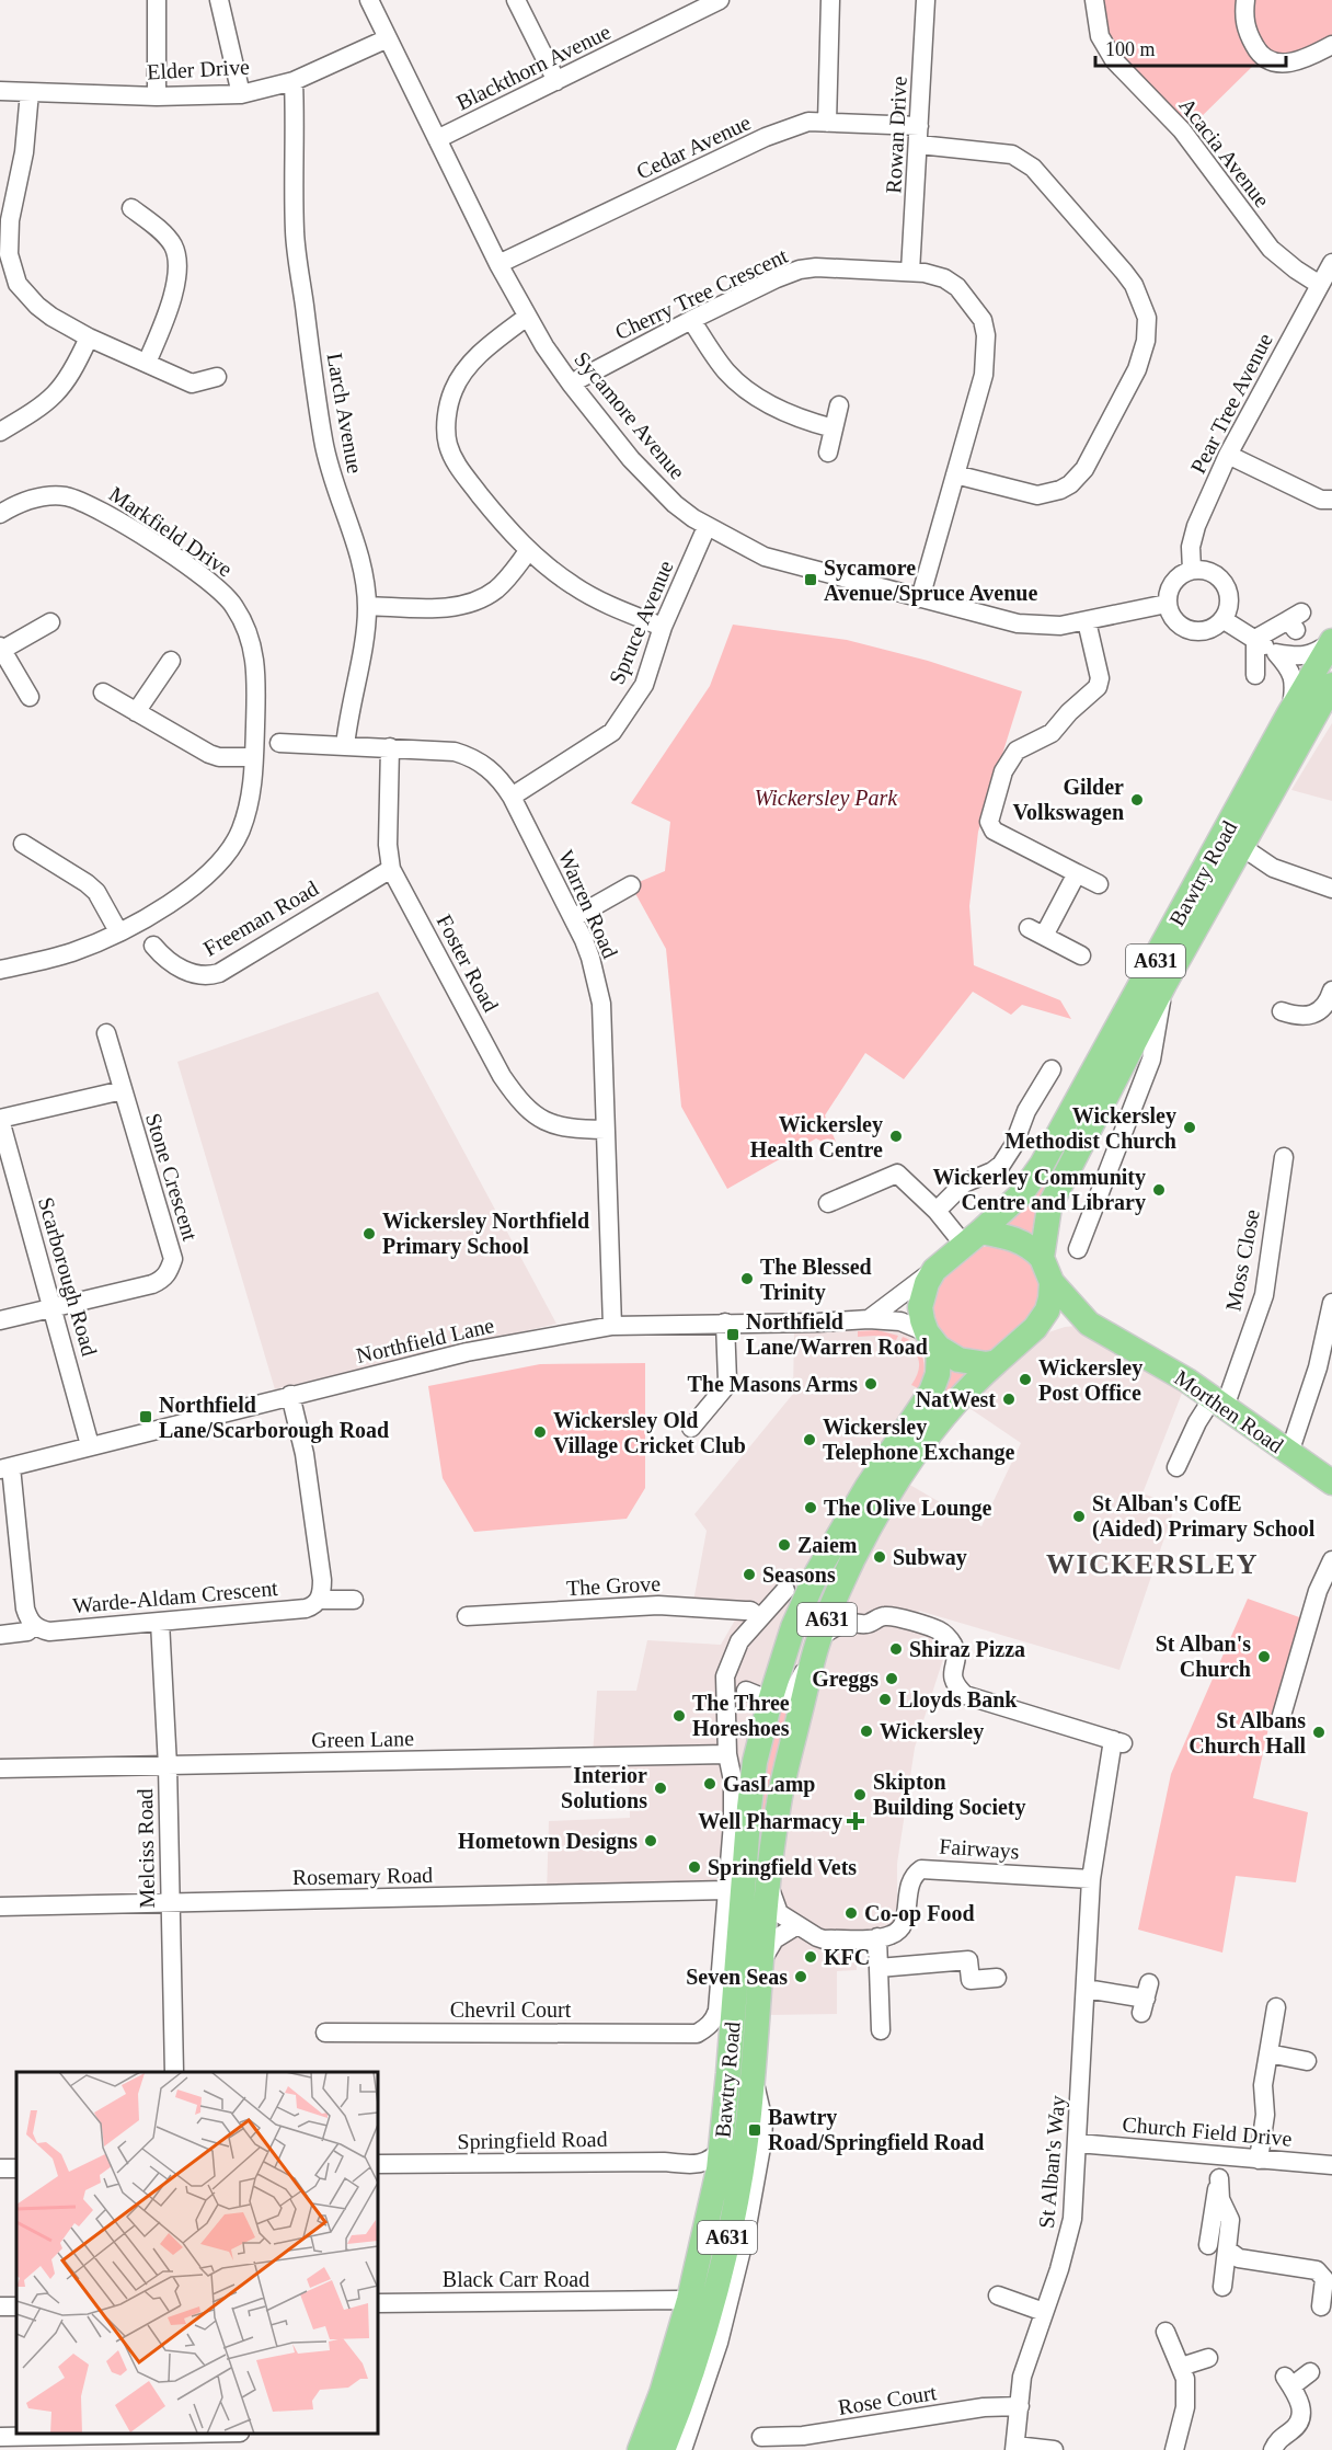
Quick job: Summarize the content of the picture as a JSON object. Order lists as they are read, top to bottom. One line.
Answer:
{"streets":{"main road":["Bawtry Road","A631","Morthen Road"],"street":["Blackthorn Avenue","Elder Drive","Rowan Drive","Cedar Avenue","Acacia Avenue","Cherry Tree Crescent","Pear Tree Avenue","Larch Avenue","Sycamore Avenue","Markfield Drive","Spruce Avenue","Warren Road","Freeman Road","Foster Road","Stone Crescent","Moss Close","Scarborough Road","Northfield Lane","The Grove","Warde-Aldam Crescent","Green Lane","Melciss Road","Fairways","Rosemary Road","Chevril Court","Church Field Drive","Springfield Road","St Alban's Way","Black Carr Road","Rose Court"]},"crossings":[["Blackthorn Avenue","Sycamore Avenue"],["Elder Drive","Larch Avenue"],["Elder Drive","Sycamore Avenue"],["Rowan Drive","Cedar Avenue"],["Rowan Drive","Cherry Tree Crescent"],["Cedar Avenue","Sycamore Avenue"],["Acacia Avenue","Pear Tree Avenue"],["Cherry Tree Crescent","Sycamore Avenue"],["Pear Tree Avenue","Sycamore Avenue"],["Larch Avenue","Warren Road"],["Sycamore Avenue","Spruce Avenue"],["Spruce Avenue","Warren Road"],["Bawtry Road","A631"],["Bawtry Road","Northfield Lane"],["Bawtry Road","Morthen Road"],["Bawtry Road","The Grove"],["Bawtry Road","Green Lane"],["Bawtry Road","Fairways"],["Bawtry Road","Rosemary Road"],["Bawtry Road","Chevril Court"],["Bawtry Road","Springfield Road"],["Bawtry Road","Black Carr Road"],["Warren Road","Foster Road"],["Warren Road","Northfield Lane"],["Freeman Road","Foster Road"],["A631","Northfield Lane"],["A631","Morthen Road"],["Stone Crescent","Scarborough Road"],["Moss Close","Morthen Road"],["Scarborough Road","Northfield Lane"],["Northfield Lane","Morthen Road"],["Warde-Aldam Crescent","Melciss Road"],["Green Lane","Melciss Road"],["Melciss Road","Rosemary Road"],["Fairways","St Alban's Way"],["Church Field Drive","St Alban's Way"],["St Alban's Way","Rose Court"]],"districts":["WICKERSLEY"],"parks":["Wickersley Park"],"places":{"transit":["Sycamore Avenue/Spruce Avenue","Northfield Lane/Warren Road","Northfield Lane/Scarborough Road","Bawtry Road/Springfield Road"],"other":["Gilder Volkswagen","Wickersley Methodist Church","Wickersley Health Centre","Wickerley Community Centre and Library","Wickersley Northfield Primary School","The Blessed Trinity","Wickersley Post Office","The Masons Arms","NatWest","Wickersley Old Village Cricket Club","Wickersley Telephone Exchange","The Olive Lounge","St Alban's CofE (Aided) Primary School","Zaiem","Subway","Seasons","Shiraz Pizza","St Alban's Church","Greggs","Lloyds Bank","The Three Horeshoes","Wickersley","St Albans Church Hall","GasLamp","Interior Solutions","Skipton Building Society","Hometown Designs","Springfield Vets","Co-op Food","KFC","Seven Seas"],"health":["Well Pharmacy"]},"scale_bar":"100 m"}
